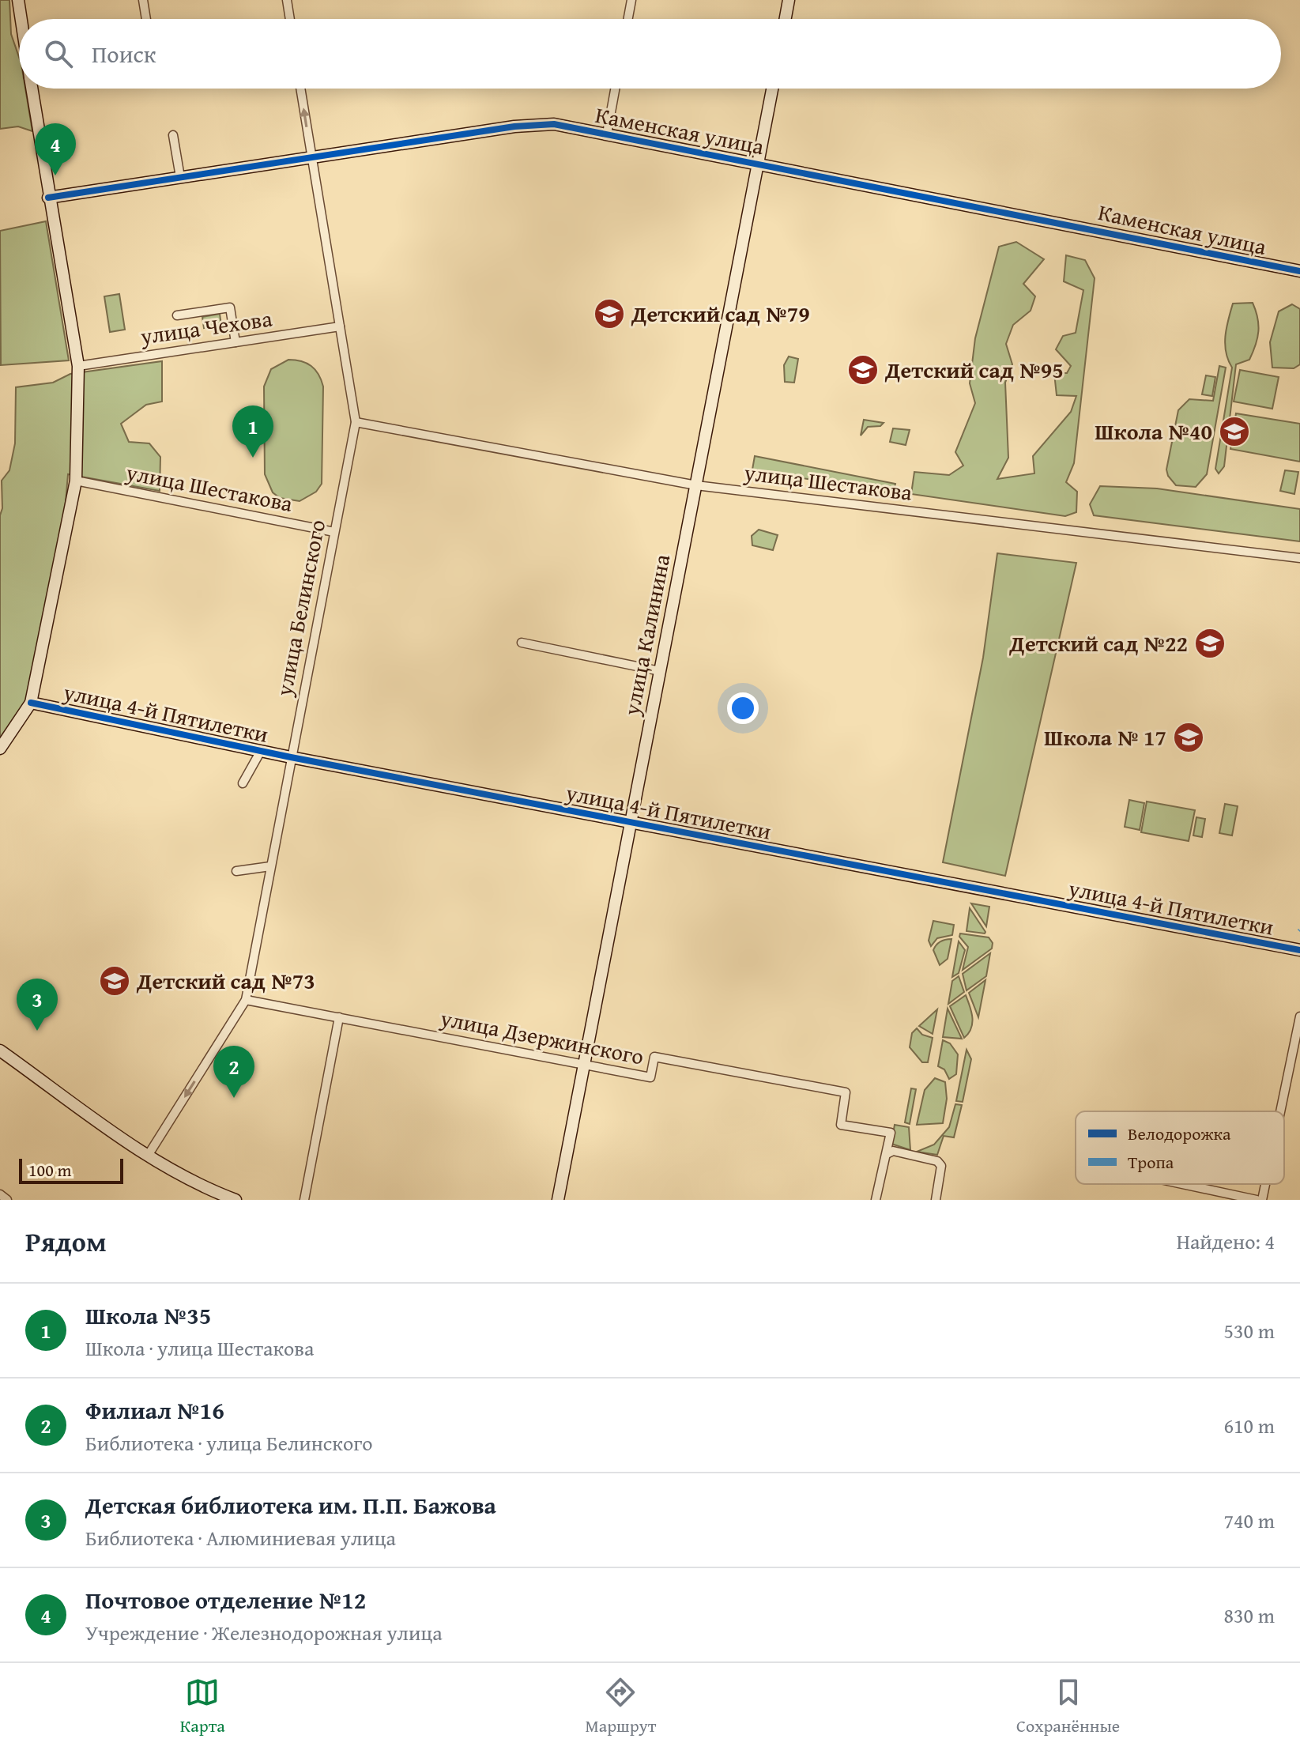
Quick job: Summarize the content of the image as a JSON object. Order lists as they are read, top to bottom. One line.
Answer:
{"streets":{"street":["Каменская улица","улица Чехова","улица Шестакова","улица Белинского","улица Калинина","улица 4-й Пятилетки","улица Дзержинского"]},"crossings":[["Каменская улица","улица Белинского"],["Каменская улица","улица Калинина"],["улица Чехова","улица Белинского"],["улица Шестакова","улица Белинского"],["улица Шестакова","улица Калинина"],["улица Белинского","улица 4-й Пятилетки"],["улица Белинского","улица Дзержинского"],["улица Калинина","улица 4-й Пятилетки"],["улица Калинина","улица Дзержинского"]],"places":{"school or university":["Детский сад №79","Детский сад №95","Школа №40","Детский сад №22","Школа № 17","Детский сад №73"]},"legend":["Велодорожка","Тропа"],"scale_bar":"100 m","page":{"search":"Поиск","pins":["4","1","3","2"],"scale":"100 m","heading":["Рядом","Найдено: 4"],"list":[{"mark":"1","name":"Школа №35","note":"Школа · улица Шестакова","value":"530 m"},{"mark":"2","name":"Филиал №16","note":"Библиотека · улица Белинского","value":"610 m"},{"mark":"3","name":"Детская библиотека им. П.П. Бажова","note":"Библиотека · Алюминиевая улица","value":"740 m"},{"mark":"4","name":"Почтовое отделение №12","note":"Учреждение · Железнодорожная улица","value":"830 m"}],"nav":["Карта","Маршрут","Сохранённые"]}}
